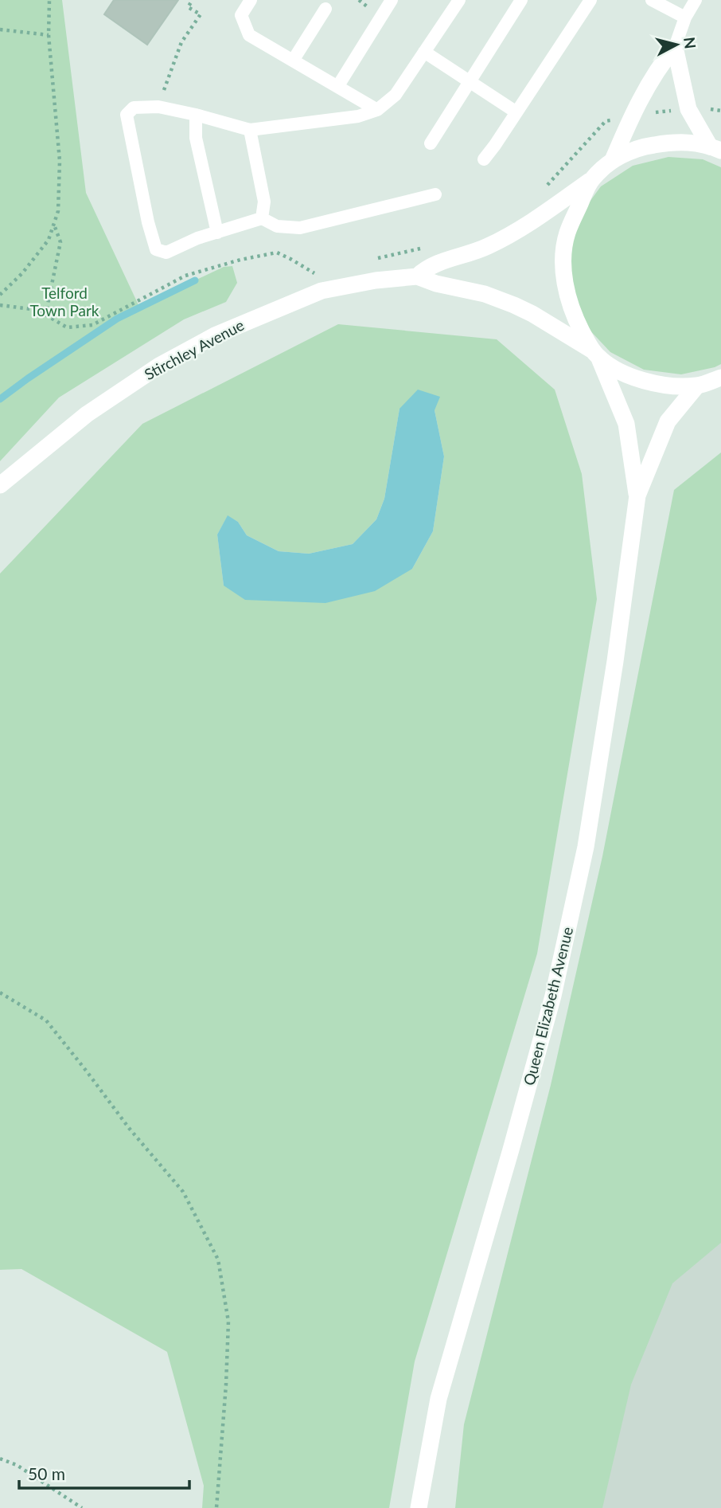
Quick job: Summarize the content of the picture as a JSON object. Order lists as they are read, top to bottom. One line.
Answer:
{"streets":{"street":["Stirchley Avenue","Queen Elizabeth Avenue"]},"parks":["Telford Town Park"],"scale_bar":"50 m","north":"right"}
